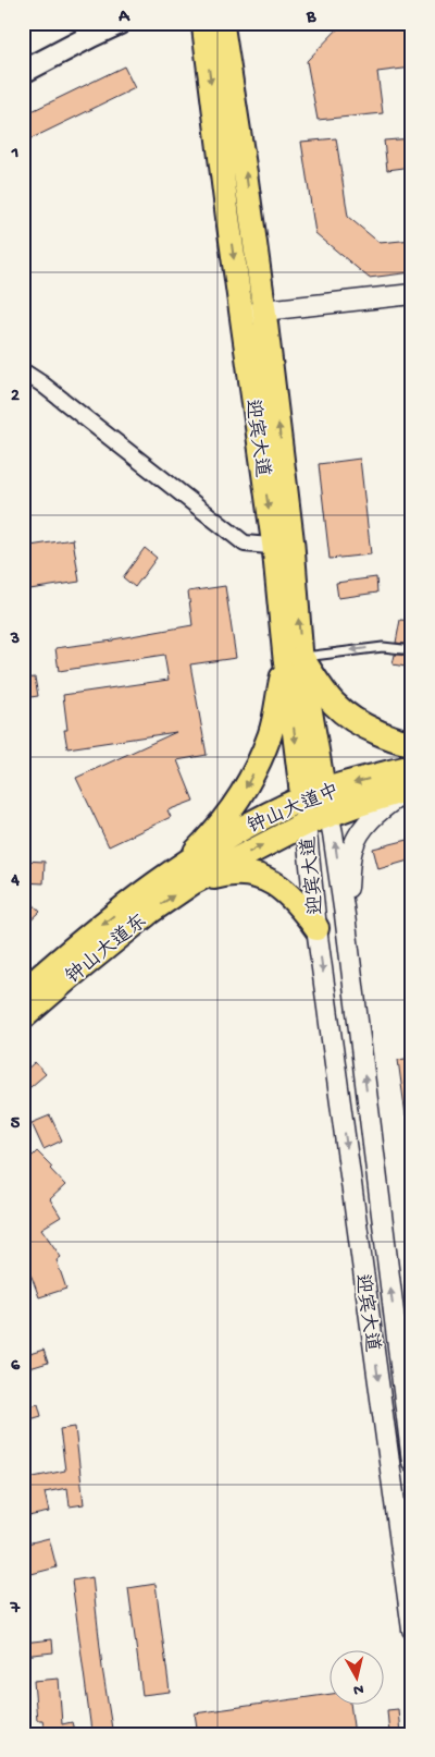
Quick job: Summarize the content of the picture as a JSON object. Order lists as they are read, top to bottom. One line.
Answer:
{"streets":{"highway":["钟山大道中","钟山大道东"],"main road":["迎宾大道"]},"crossings":[["迎宾大道","钟山大道中"],["钟山大道中","钟山大道东"]],"north":"bottom","grid":{"columns":["A","B"],"rows":["1","2","3","4","5","6","7"]}}
